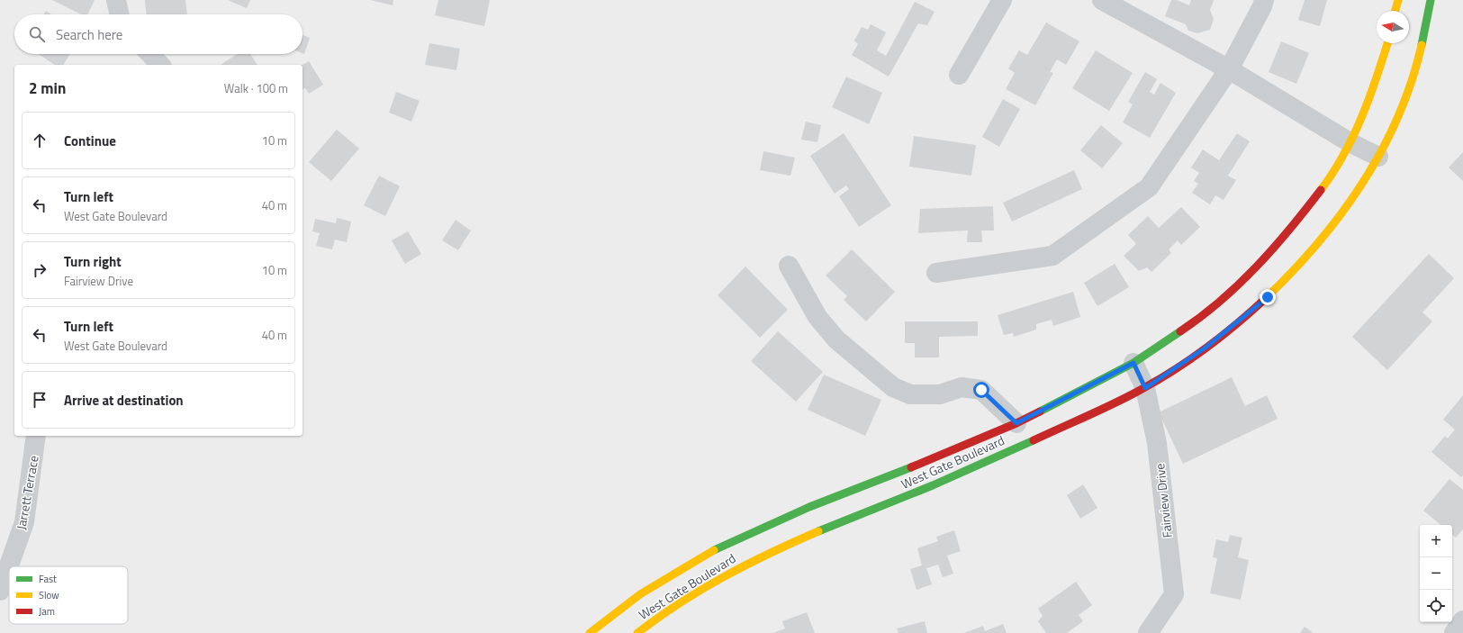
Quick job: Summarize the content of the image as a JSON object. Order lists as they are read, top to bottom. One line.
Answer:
{"streets":{"street":["West Gate Boulevard","Jarrett Terrace","Fairview Drive"]},"crossings":[["West Gate Boulevard","Fairview Drive"]],"legend":["Fast","Slow","Jam"],"north":"left","page":{"search":"Search here","heading":["2 min","Walk · 100 m"],"list":[["Continue","10 m"],["Turn left","West Gate Boulevard","40 m"],["Turn right","Fairview Drive","10 m"],["Turn left","West Gate Boulevard","40 m"],"Arrive at destination"],"map_buttons":["+","−"]}}
